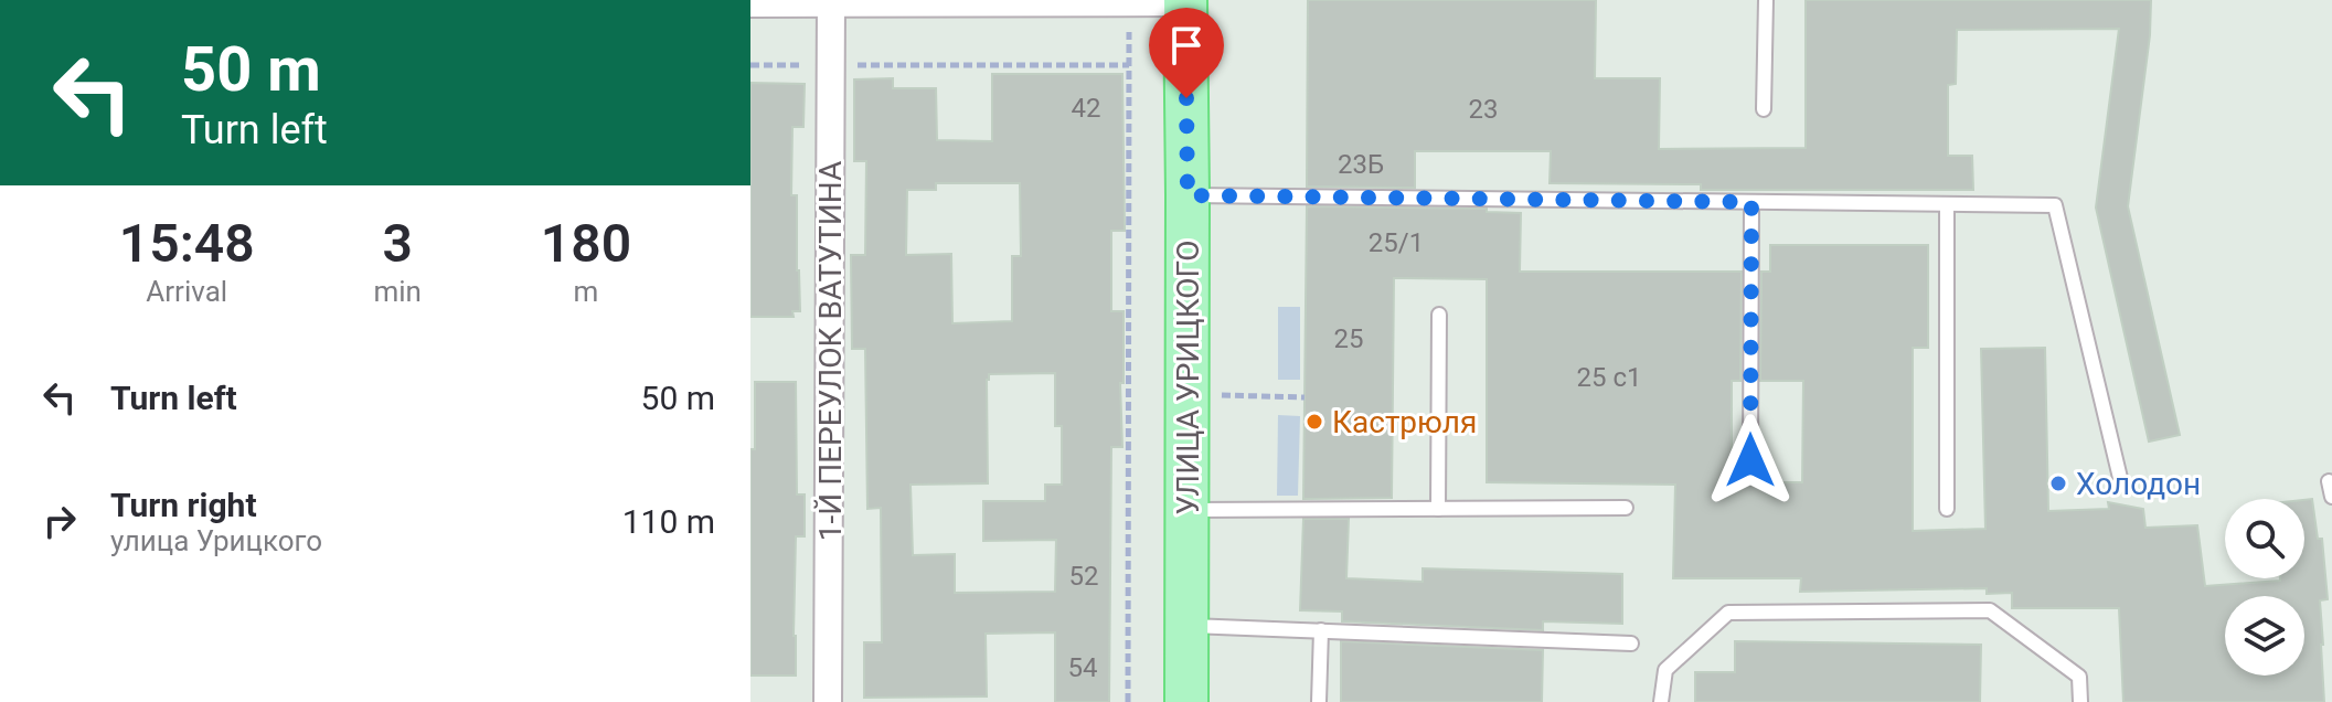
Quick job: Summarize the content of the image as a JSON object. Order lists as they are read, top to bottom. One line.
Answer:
{"streets":{"main road":["УЛИЦА УРИЦКОГО"],"street":["1-Й ПЕРЕУЛОК ВАТУТИНА"]},"places":["Кастрюля","Холодон"],"house_numbers":["42","23","23Б","25/1","25","25 с1","52","54"],"page":{"turn":["50 m","Turn left"],"eta":["15:48","Arrival","3","min","180","m"],"list":[{"name":"Turn left","value":"50 m"},{"name":"Turn right","note":"улица Урицкого","value":"110 m"}]}}
